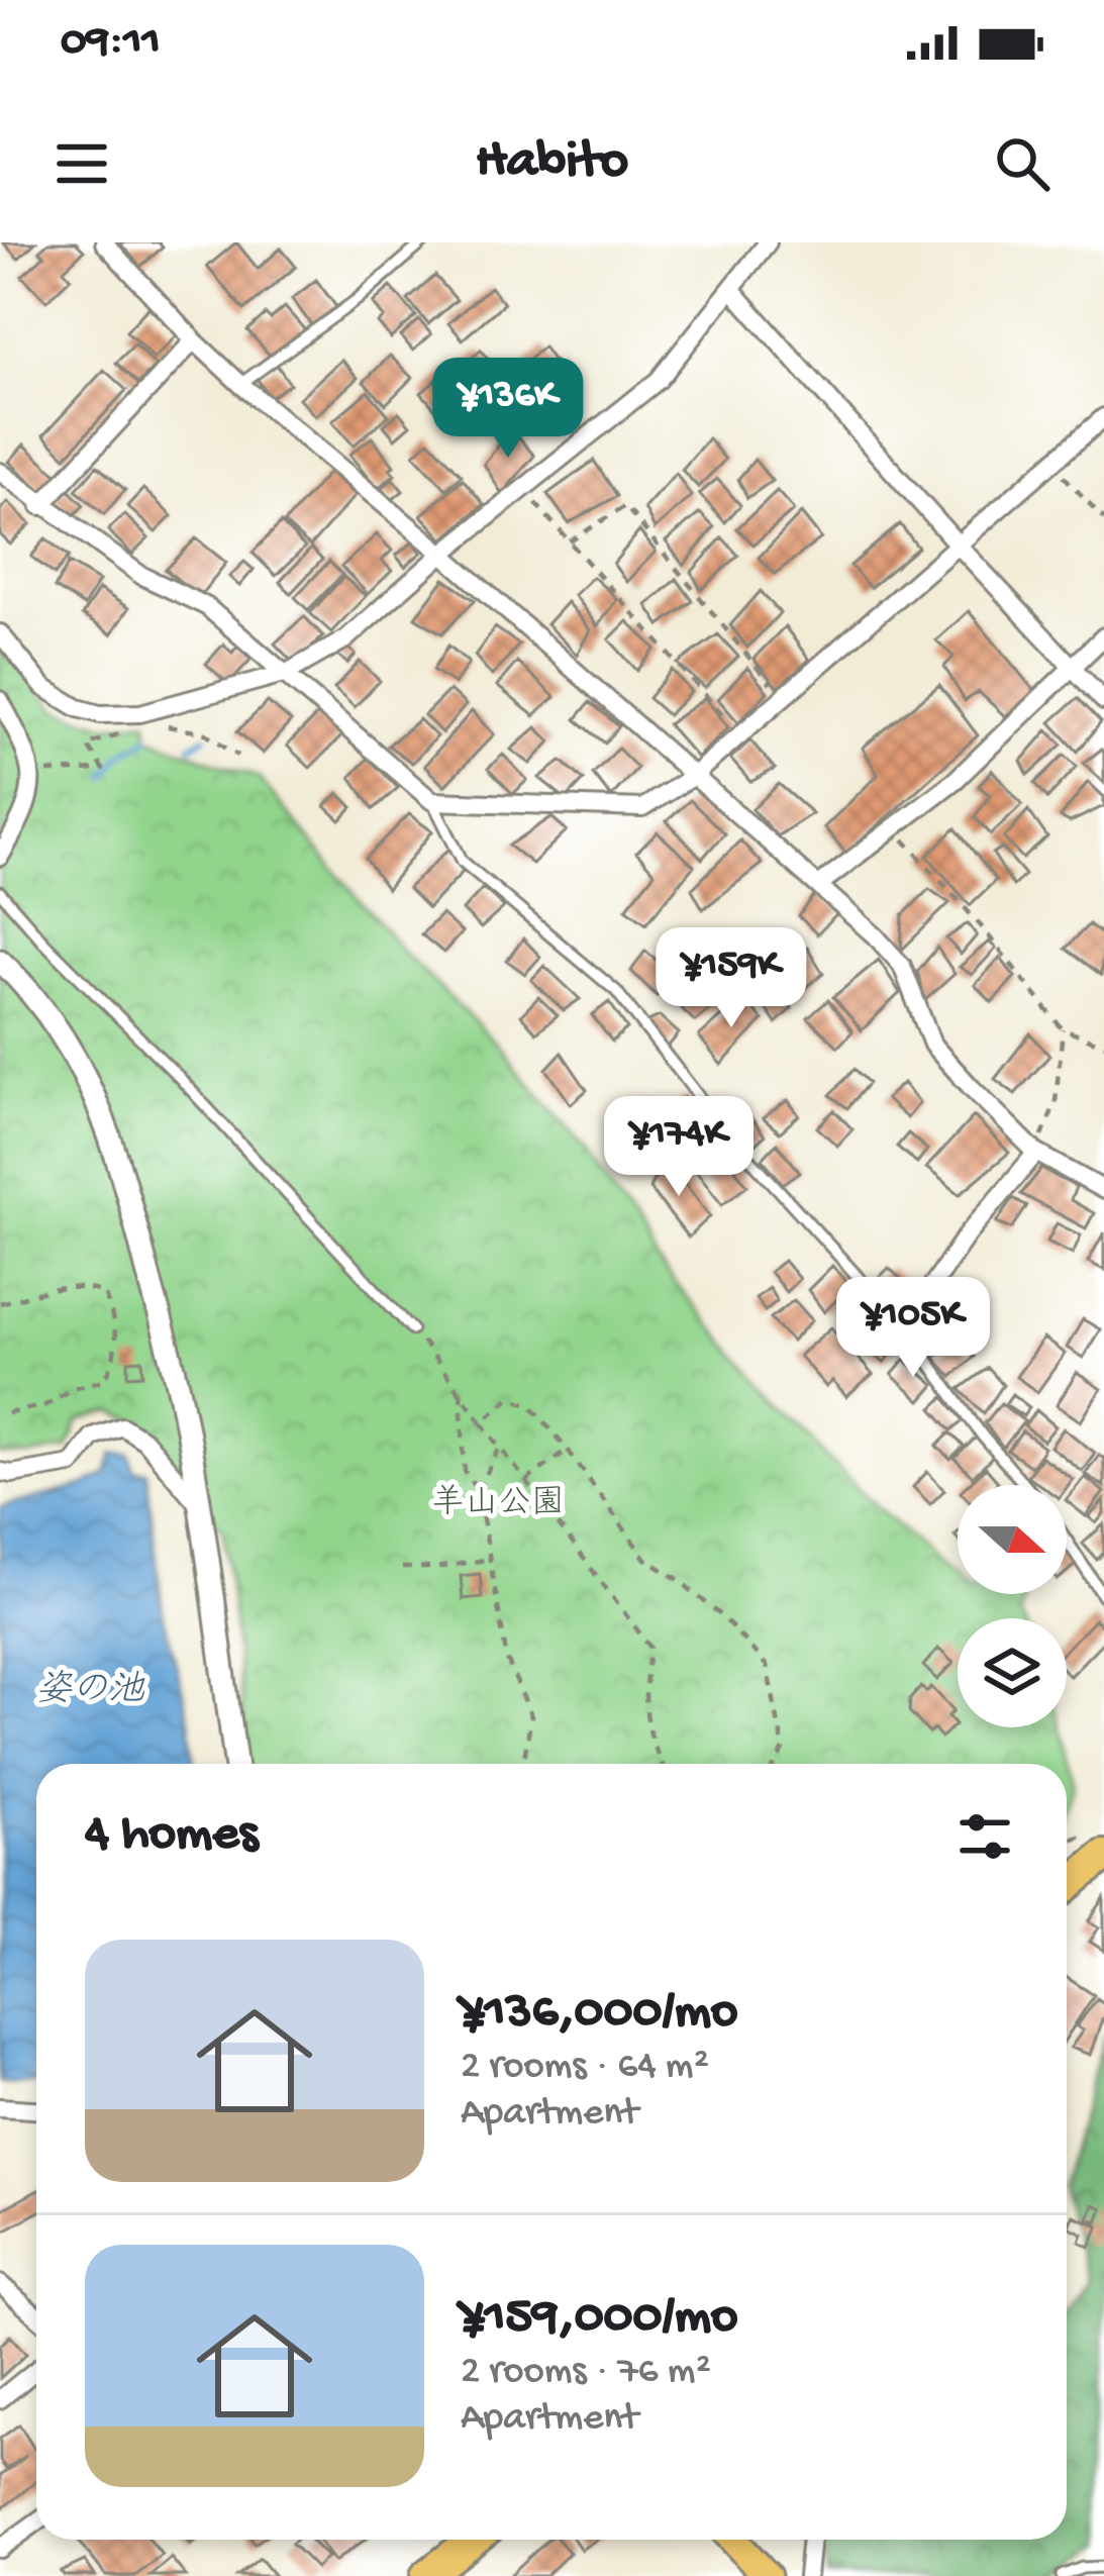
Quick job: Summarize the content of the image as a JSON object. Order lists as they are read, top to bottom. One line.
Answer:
{"water":["姿の池"],"parks":["羊山公園"],"north":"right","page":{"status":"09:11","header":"Habito","price":["¥136K","¥159K","¥174K","¥105K"],"heading":"4 homes","list":[{"name":"¥136,000/mo","note":"2 rooms · 64 m² · Apartment"},{"name":"¥159,000/mo","note":"2 rooms · 76 m² · Apartment"}]}}
